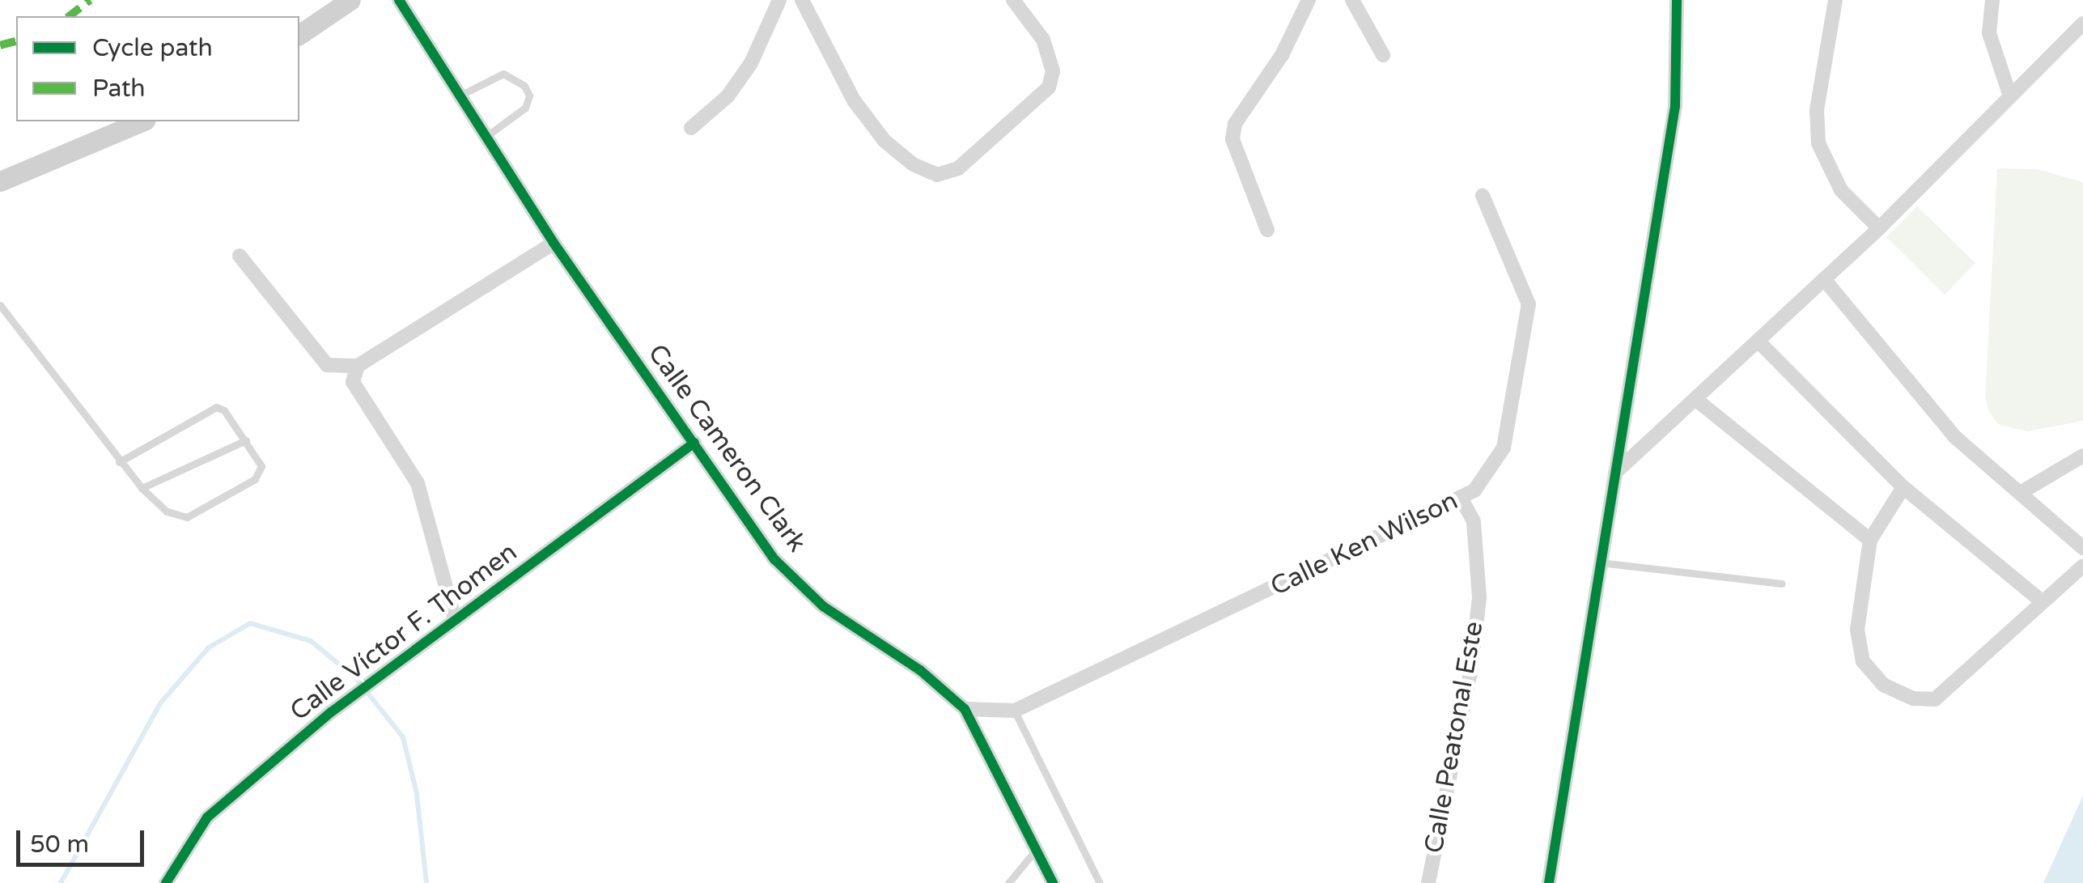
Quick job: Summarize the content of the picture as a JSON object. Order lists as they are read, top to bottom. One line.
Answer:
{"streets":{"street":["Calle Cameron Clark","Calle Ken Wilson","Calle Víctor F. Thomen","Calle Peatonal Este"]},"crossings":[["Calle Cameron Clark","Calle Ken Wilson"],["Calle Cameron Clark","Calle Víctor F. Thomen"],["Calle Ken Wilson","Calle Peatonal Este"]],"legend":["Cycle path","Path"],"scale_bar":"50 m"}
